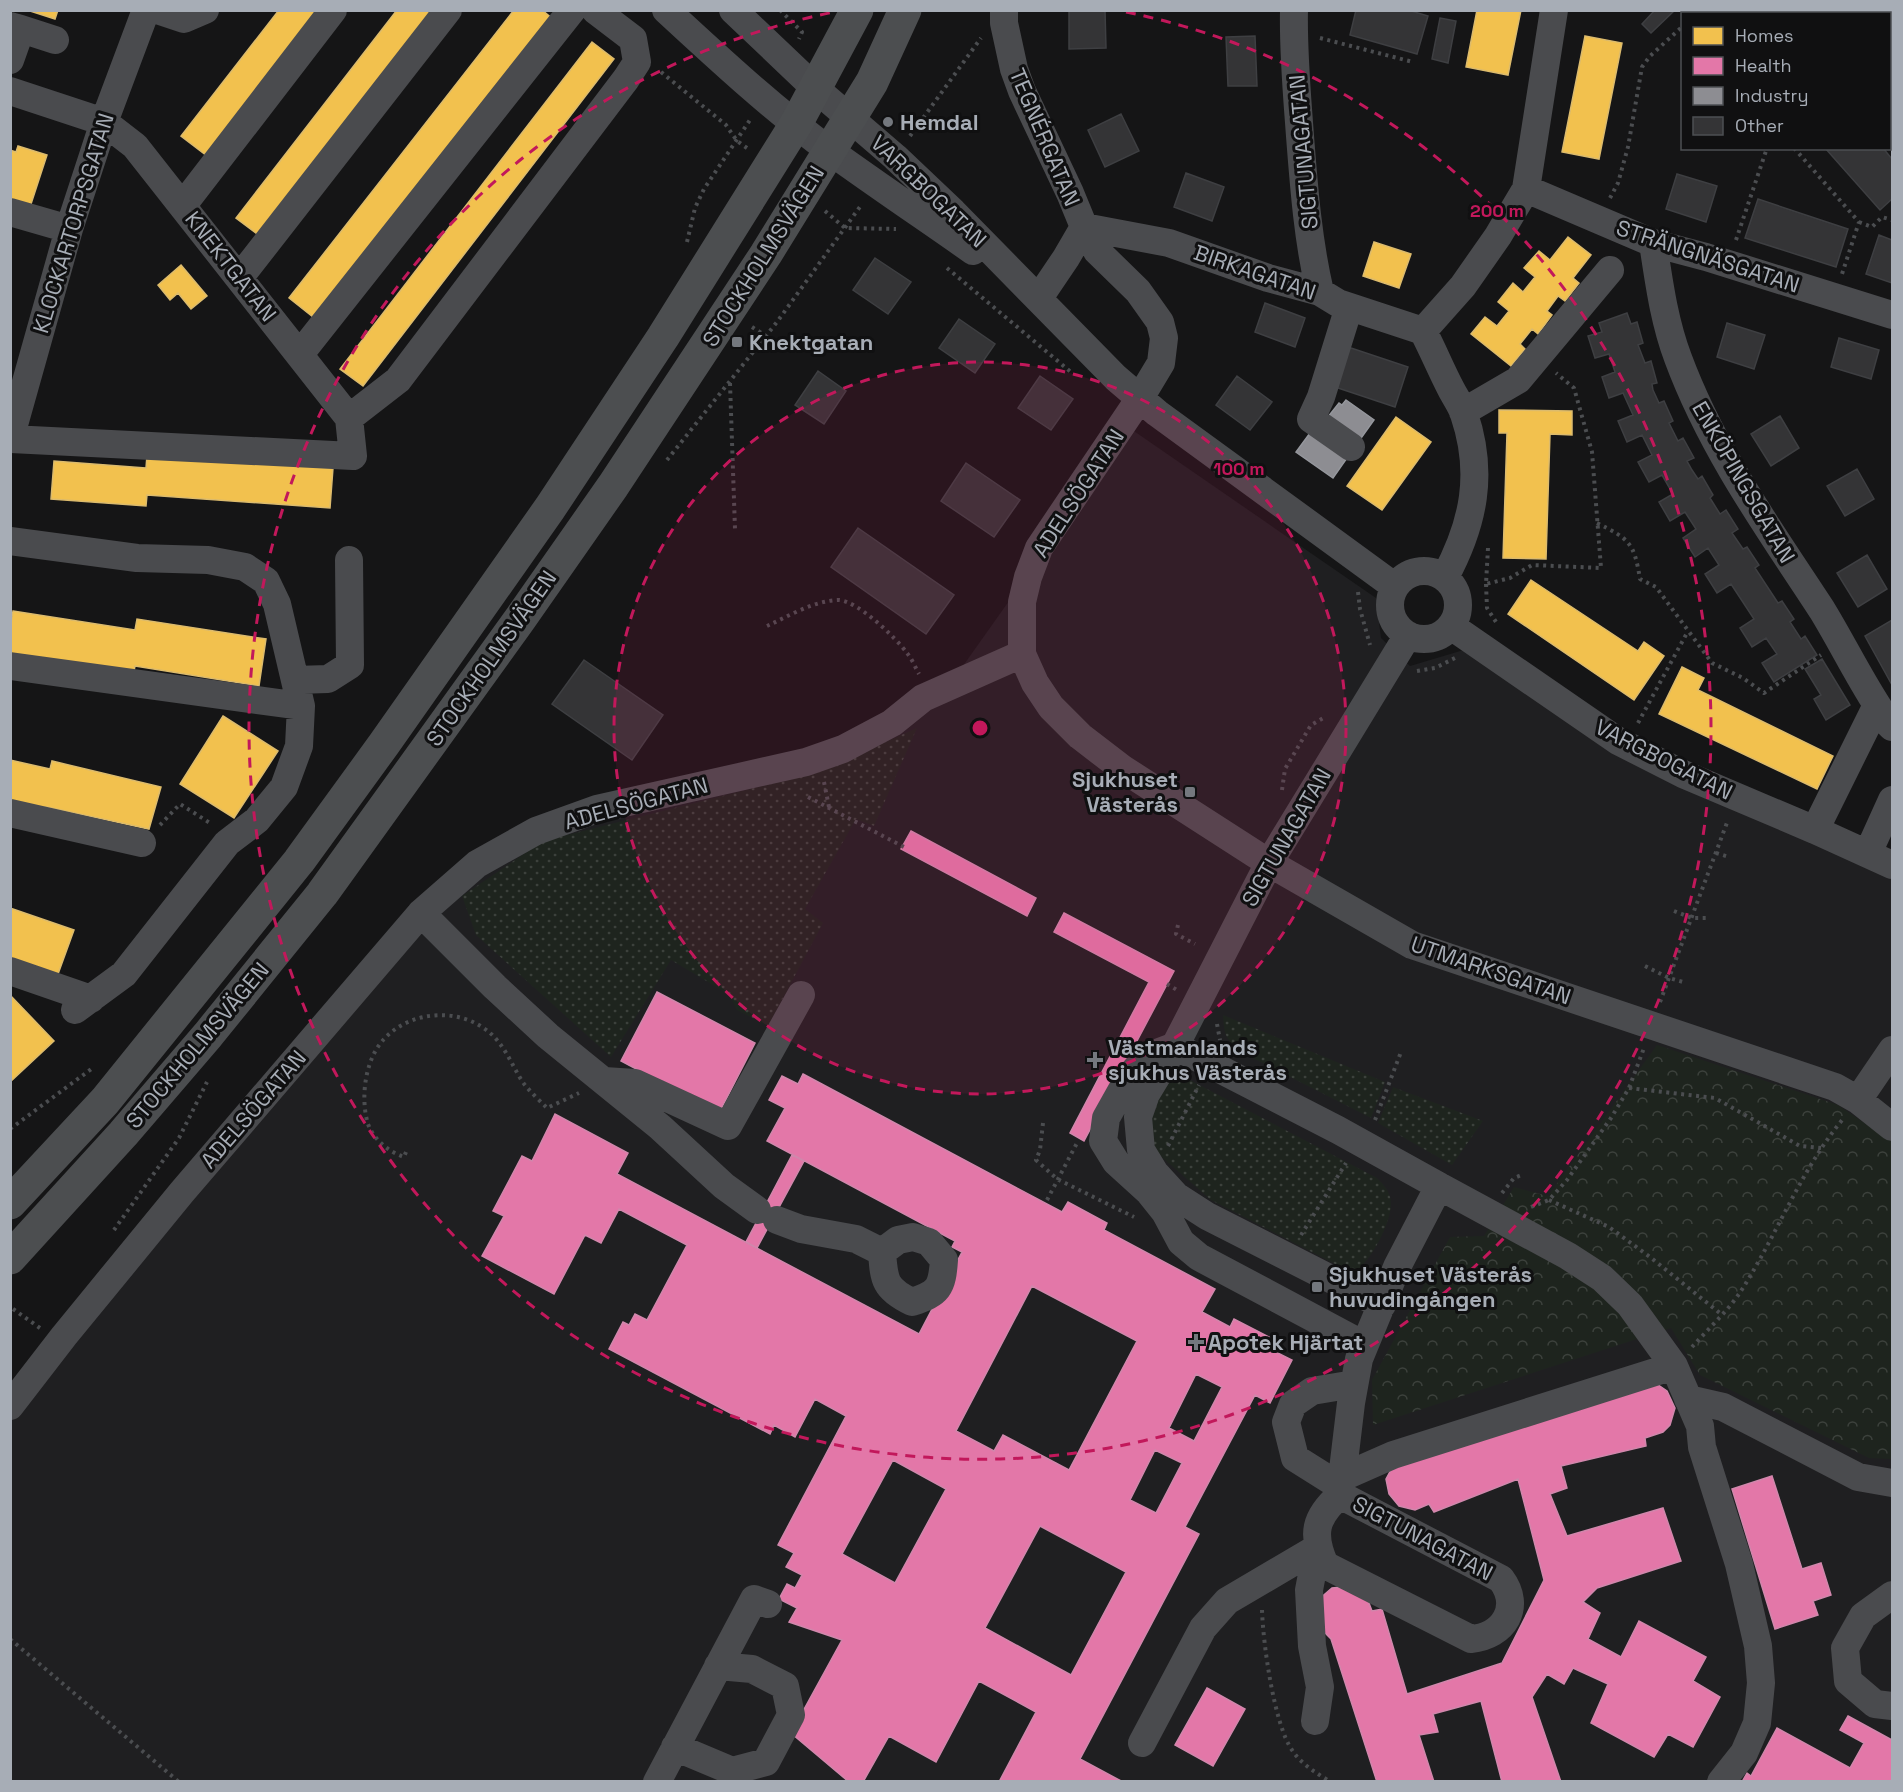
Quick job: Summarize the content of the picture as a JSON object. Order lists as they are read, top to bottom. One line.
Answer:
{"streets":{"main road":["STOCKHOLMSVÄGEN"],"street":["TEGNÉRGATAN","SIGTUNAGATAN","VARGBOGATAN","KLOCKARTORPSGATAN","STRÄNGNÄSGATAN","KNEKTGATAN","BIRKAGATAN","ENKÖPINGSGATAN","ADELSÖGATAN","UTMARKSGATAN"]},"crossings":[["TEGNÉRGATAN","VARGBOGATAN"],["TEGNÉRGATAN","BIRKAGATAN"],["TEGNÉRGATAN","ADELSÖGATAN"],["SIGTUNAGATAN","VARGBOGATAN"],["SIGTUNAGATAN","BIRKAGATAN"],["SIGTUNAGATAN","UTMARKSGATAN"],["VARGBOGATAN","STOCKHOLMSVÄGEN"],["VARGBOGATAN","ADELSÖGATAN"],["KLOCKARTORPSGATAN","KNEKTGATAN"],["STRÄNGNÄSGATAN","ENKÖPINGSGATAN"],["ADELSÖGATAN","UTMARKSGATAN"]],"places":{"other":["Hemdal"],"transit":["Knektgatan","Sjukhuset Västerås","Sjukhuset Västerås huvudingången"],"health":["Västmanlands sjukhus Västerås","Apotek Hjärtat"]},"legend":["Homes","Health","Industry","Other"],"rings":["200 m","100 m"]}
